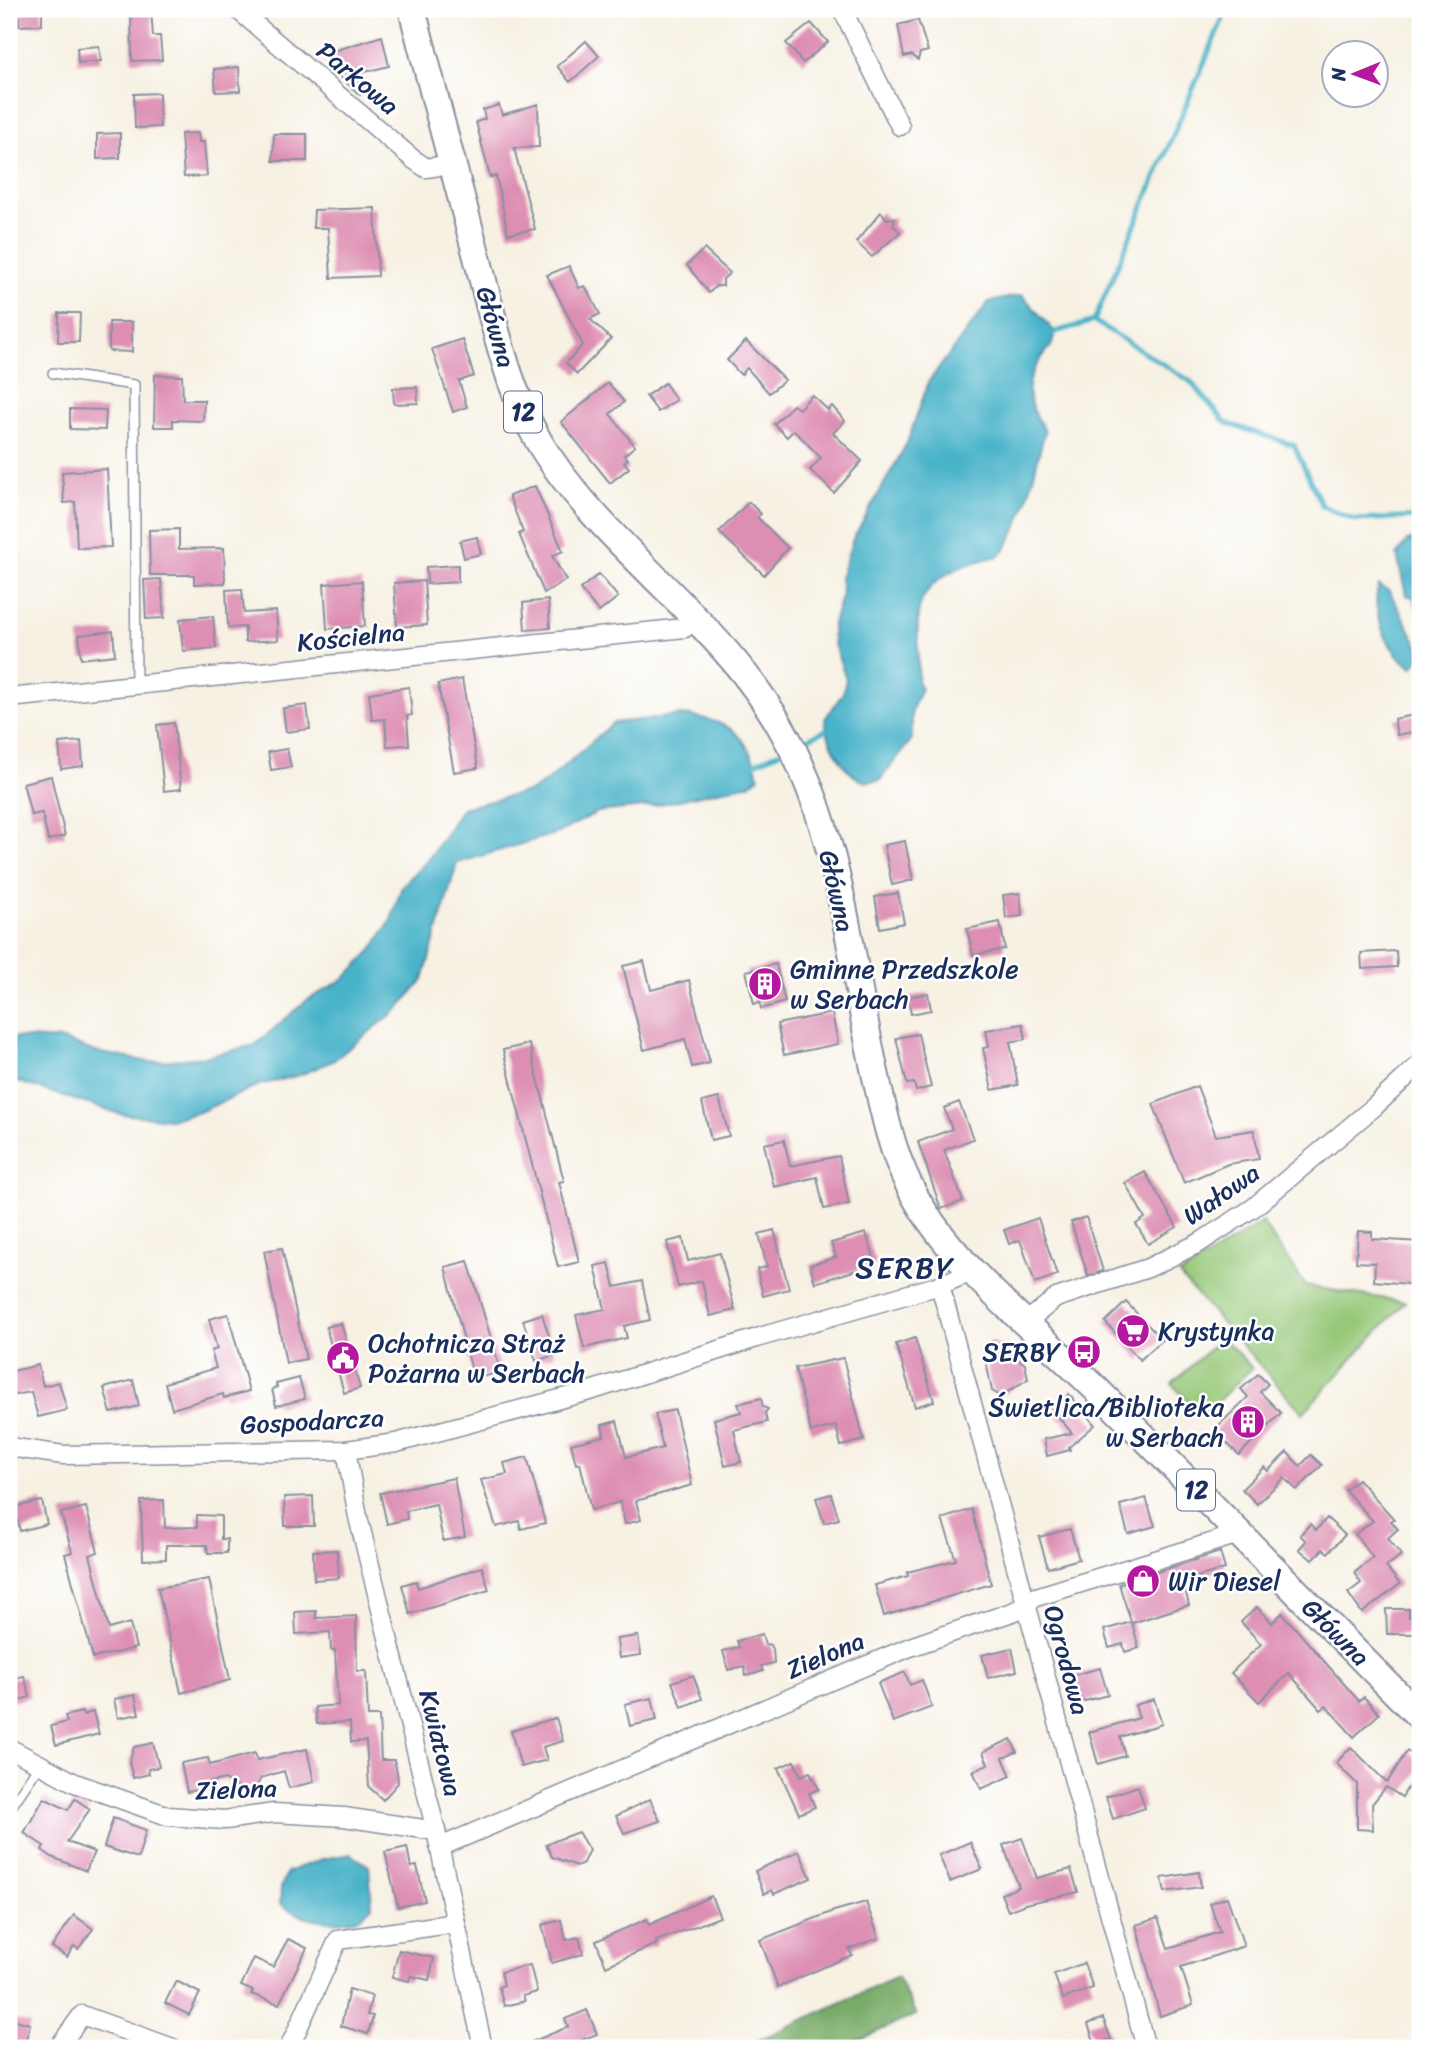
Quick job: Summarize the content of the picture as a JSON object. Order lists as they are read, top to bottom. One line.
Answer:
{"streets":{"main road":["Główna","12"],"street":["Parkowa","Kościelna","Wałowa","Gospodarcza","Zielona","Ogrodowa","Kwiatowa"]},"crossings":[["Parkowa","Główna"],["Główna","Kościelna"],["Główna","Wałowa"],["Główna","Gospodarcza"],["Główna","Zielona"],["Gospodarcza","Ogrodowa"],["Gospodarcza","Kwiatowa"],["Zielona","Ogrodowa"],["Zielona","Kwiatowa"]],"districts":["SERBY"],"places":{"building":["Gminne Przedszkole w Serbach","Świetlica/Biblioteka w Serbach"],"supermarket":["Krystynka"],"bus stop":["SERBY"],"public building":["Ochotnicza Straż Pożarna w Serbach"],"shop":["Wir Diesel"]},"north":"left"}
